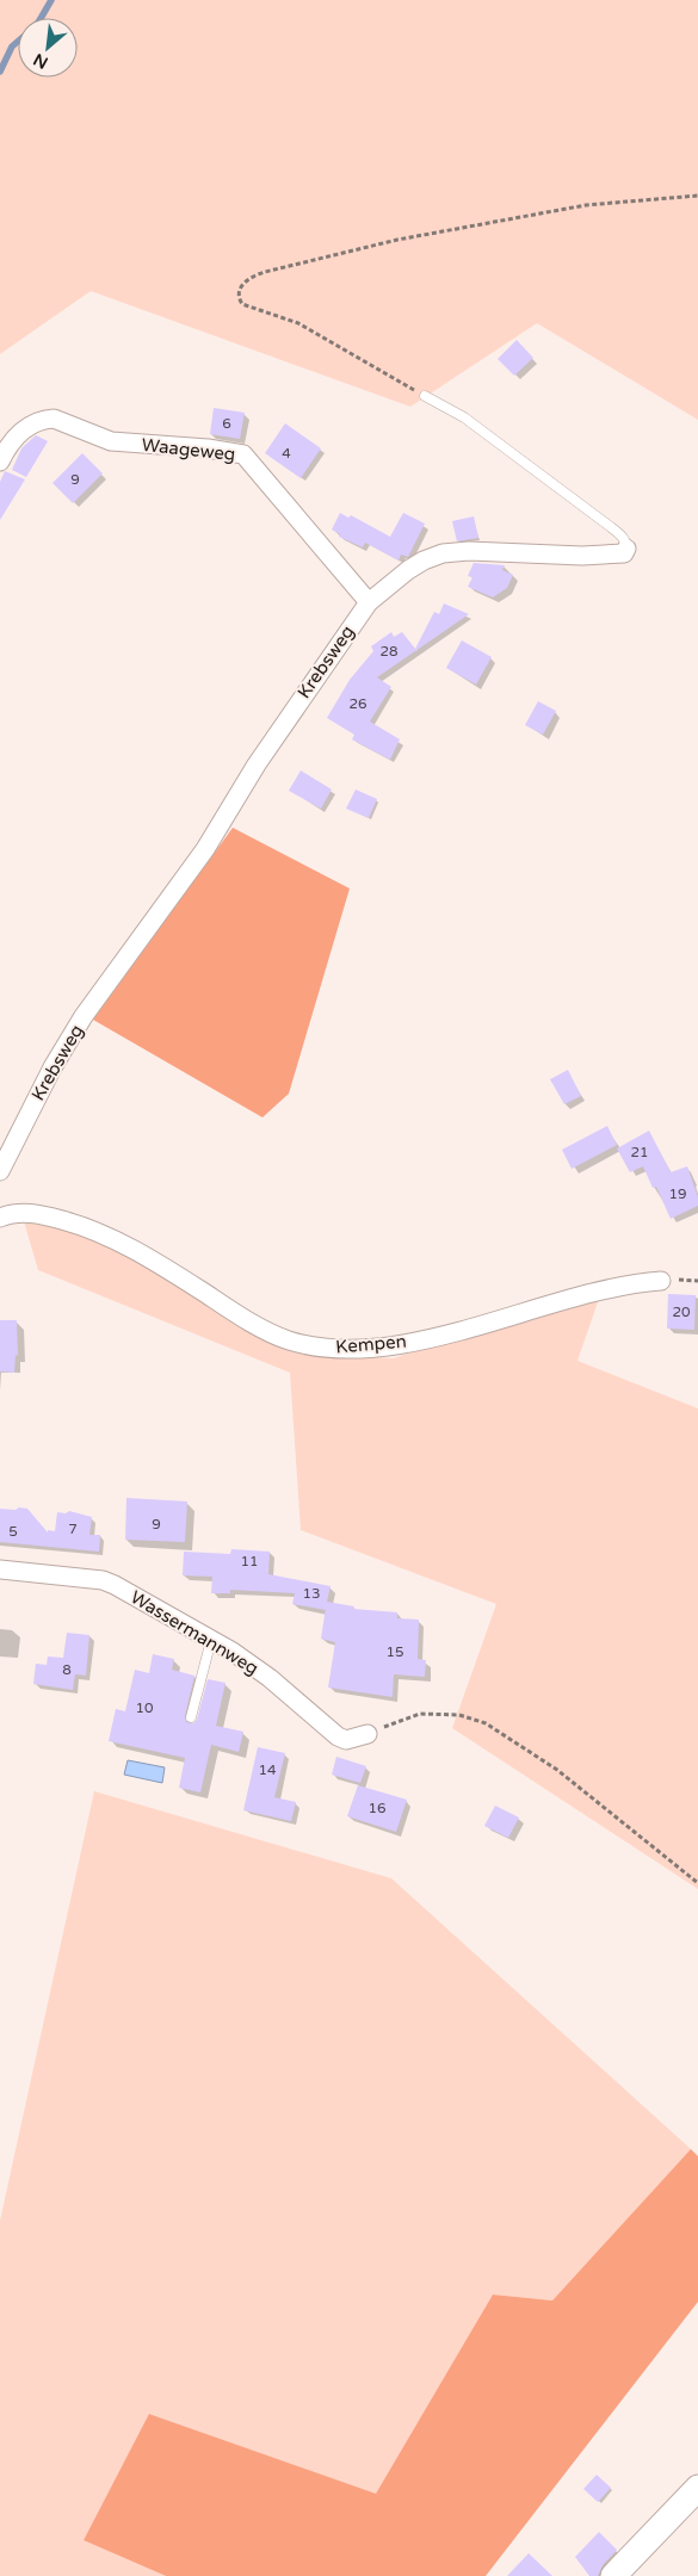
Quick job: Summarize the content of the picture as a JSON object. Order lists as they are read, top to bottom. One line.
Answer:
{"streets":{"street":["Waageweg","Krebsweg","Kempen","Wassermannweg"]},"crossings":[["Waageweg","Krebsweg"]],"house_numbers":["6","4","9","28","26","21","19","20","9","7","5","11","13","15","8","10","14","16"],"north":"bottom left"}
